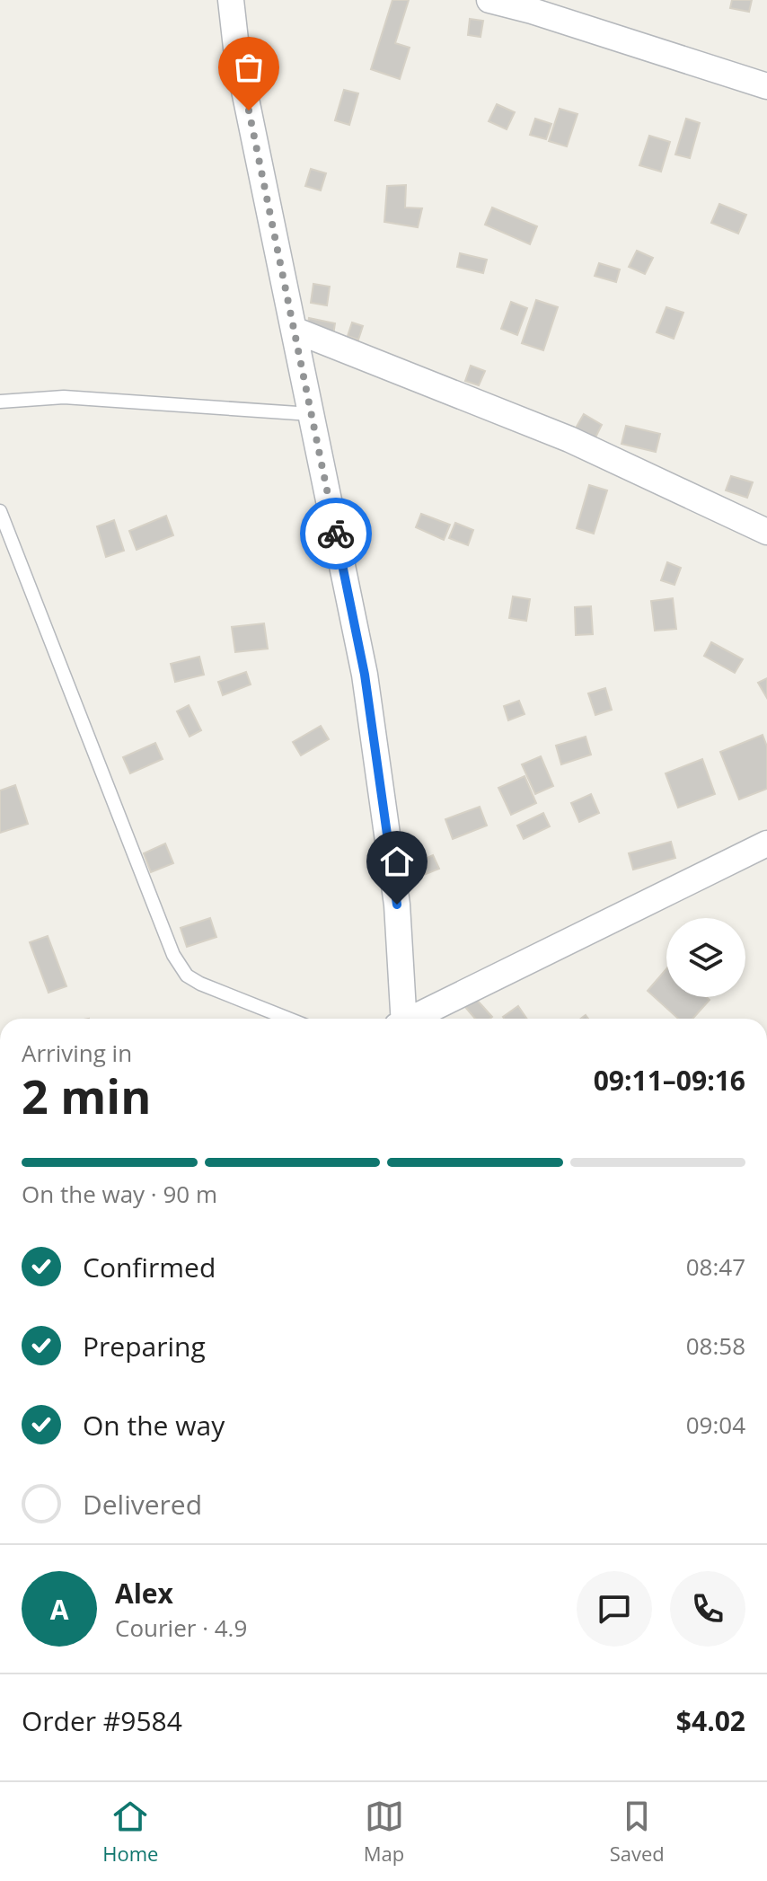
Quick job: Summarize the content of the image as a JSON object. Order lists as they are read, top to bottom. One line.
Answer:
{"page":{"heading":["2 min","Arriving in","09:11–09:16"],"panel":["Alex","Courier · 4.9","Order #9584","$4.02"],"bar":"On the way · 90 m","list":[["Confirmed","08:47"],["Preparing","08:58"],["On the way","09:04"],"Delivered"],"round":"A","tabs":["Home","Map","Saved"]}}
